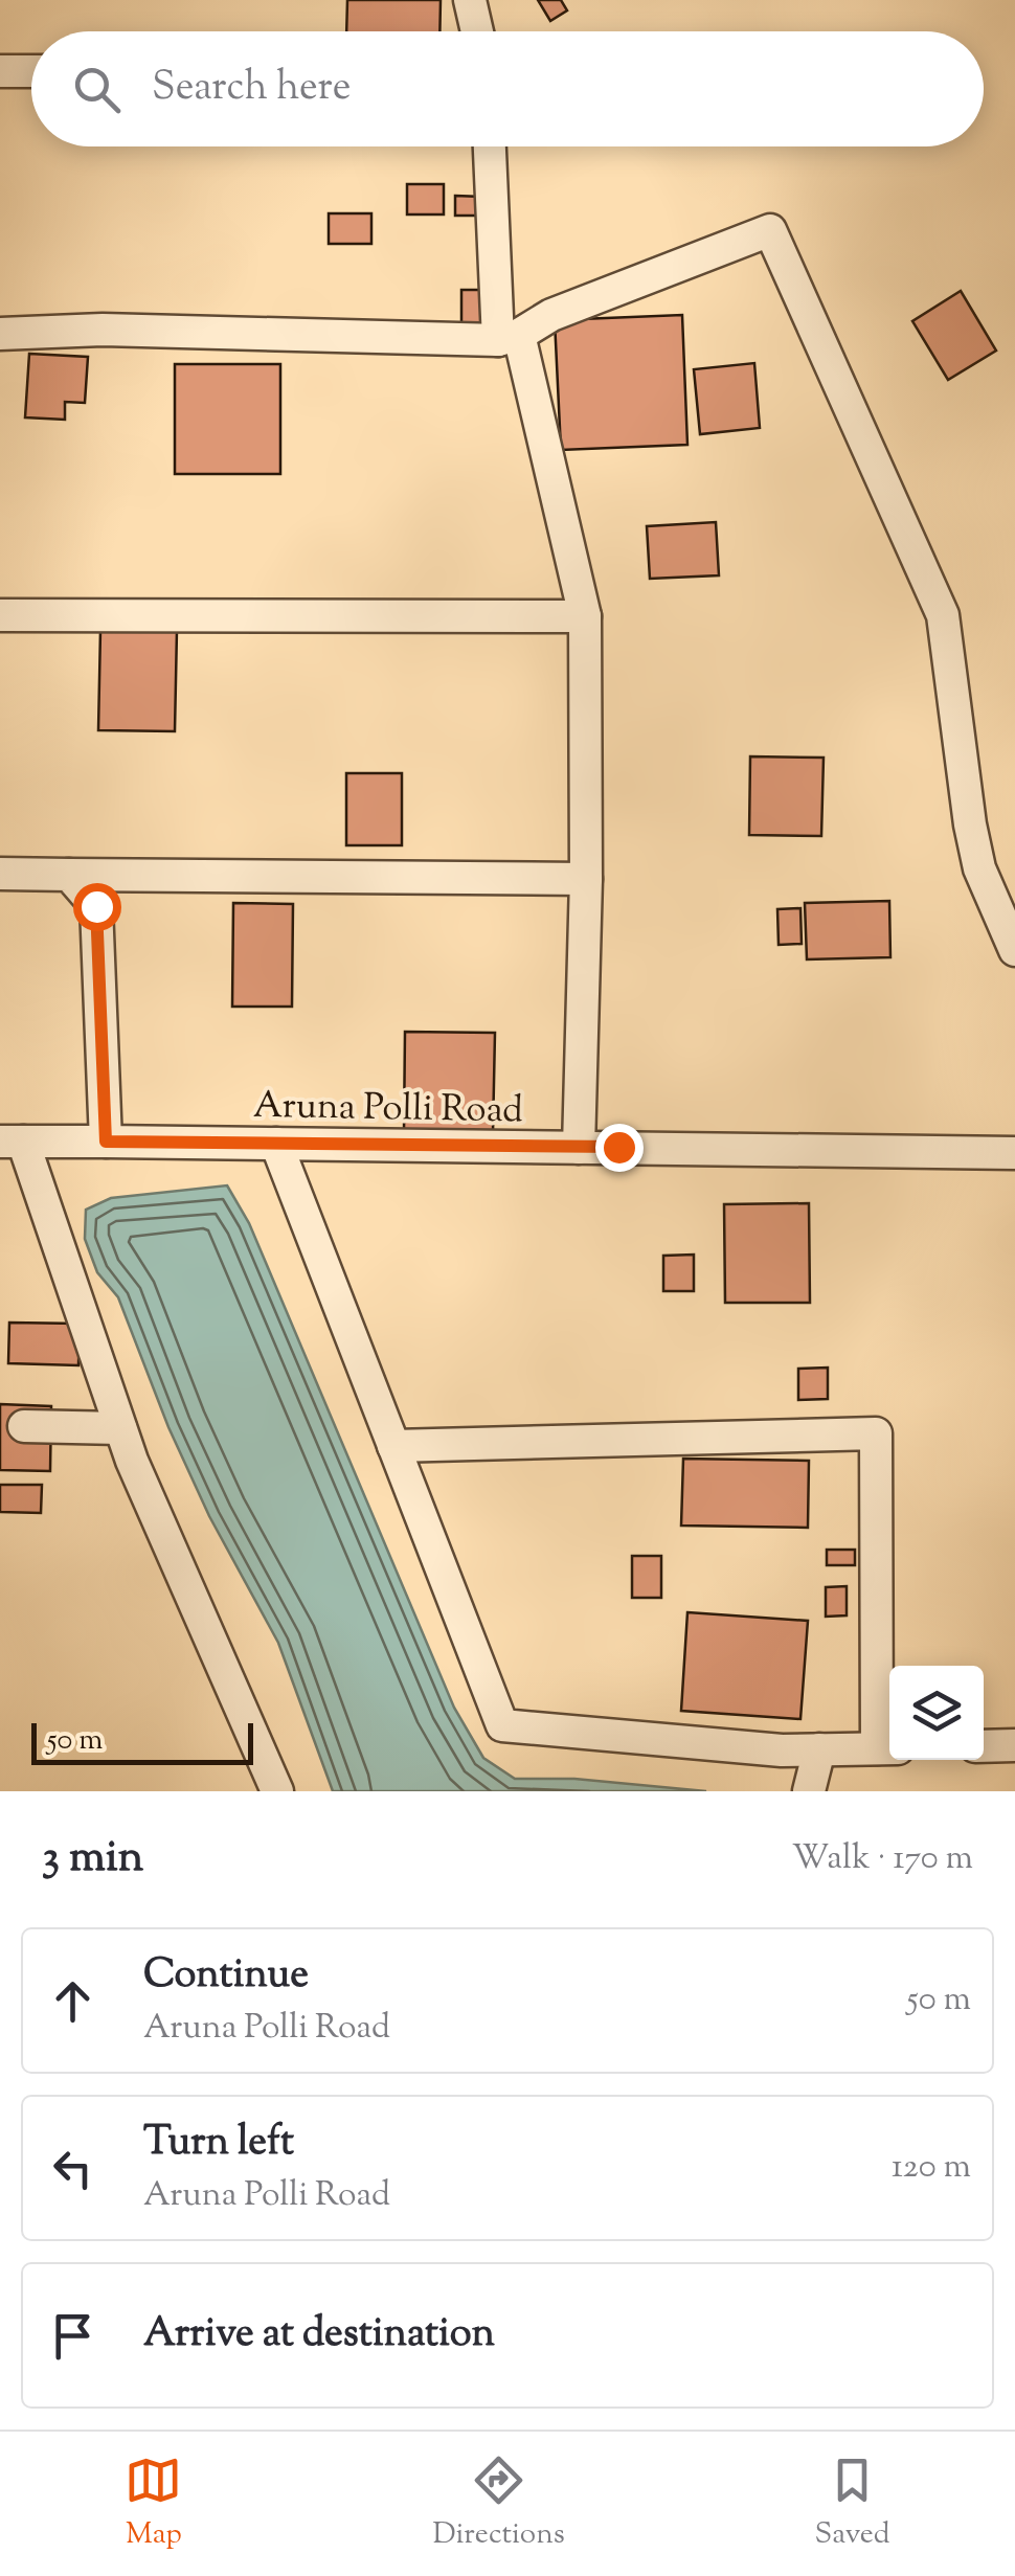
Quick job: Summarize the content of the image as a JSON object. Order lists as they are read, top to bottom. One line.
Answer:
{"streets":{"street":["Aruna Polli Road"]},"scale_bar":"50 m","page":{"search":"Search here","scale":"50 m","heading":["3 min","Walk · 170 m"],"list":[["Continue","Aruna Polli Road","50 m"],["Turn left","Aruna Polli Road","120 m"],"Arrive at destination"],"nav":["Map","Directions","Saved"]}}
